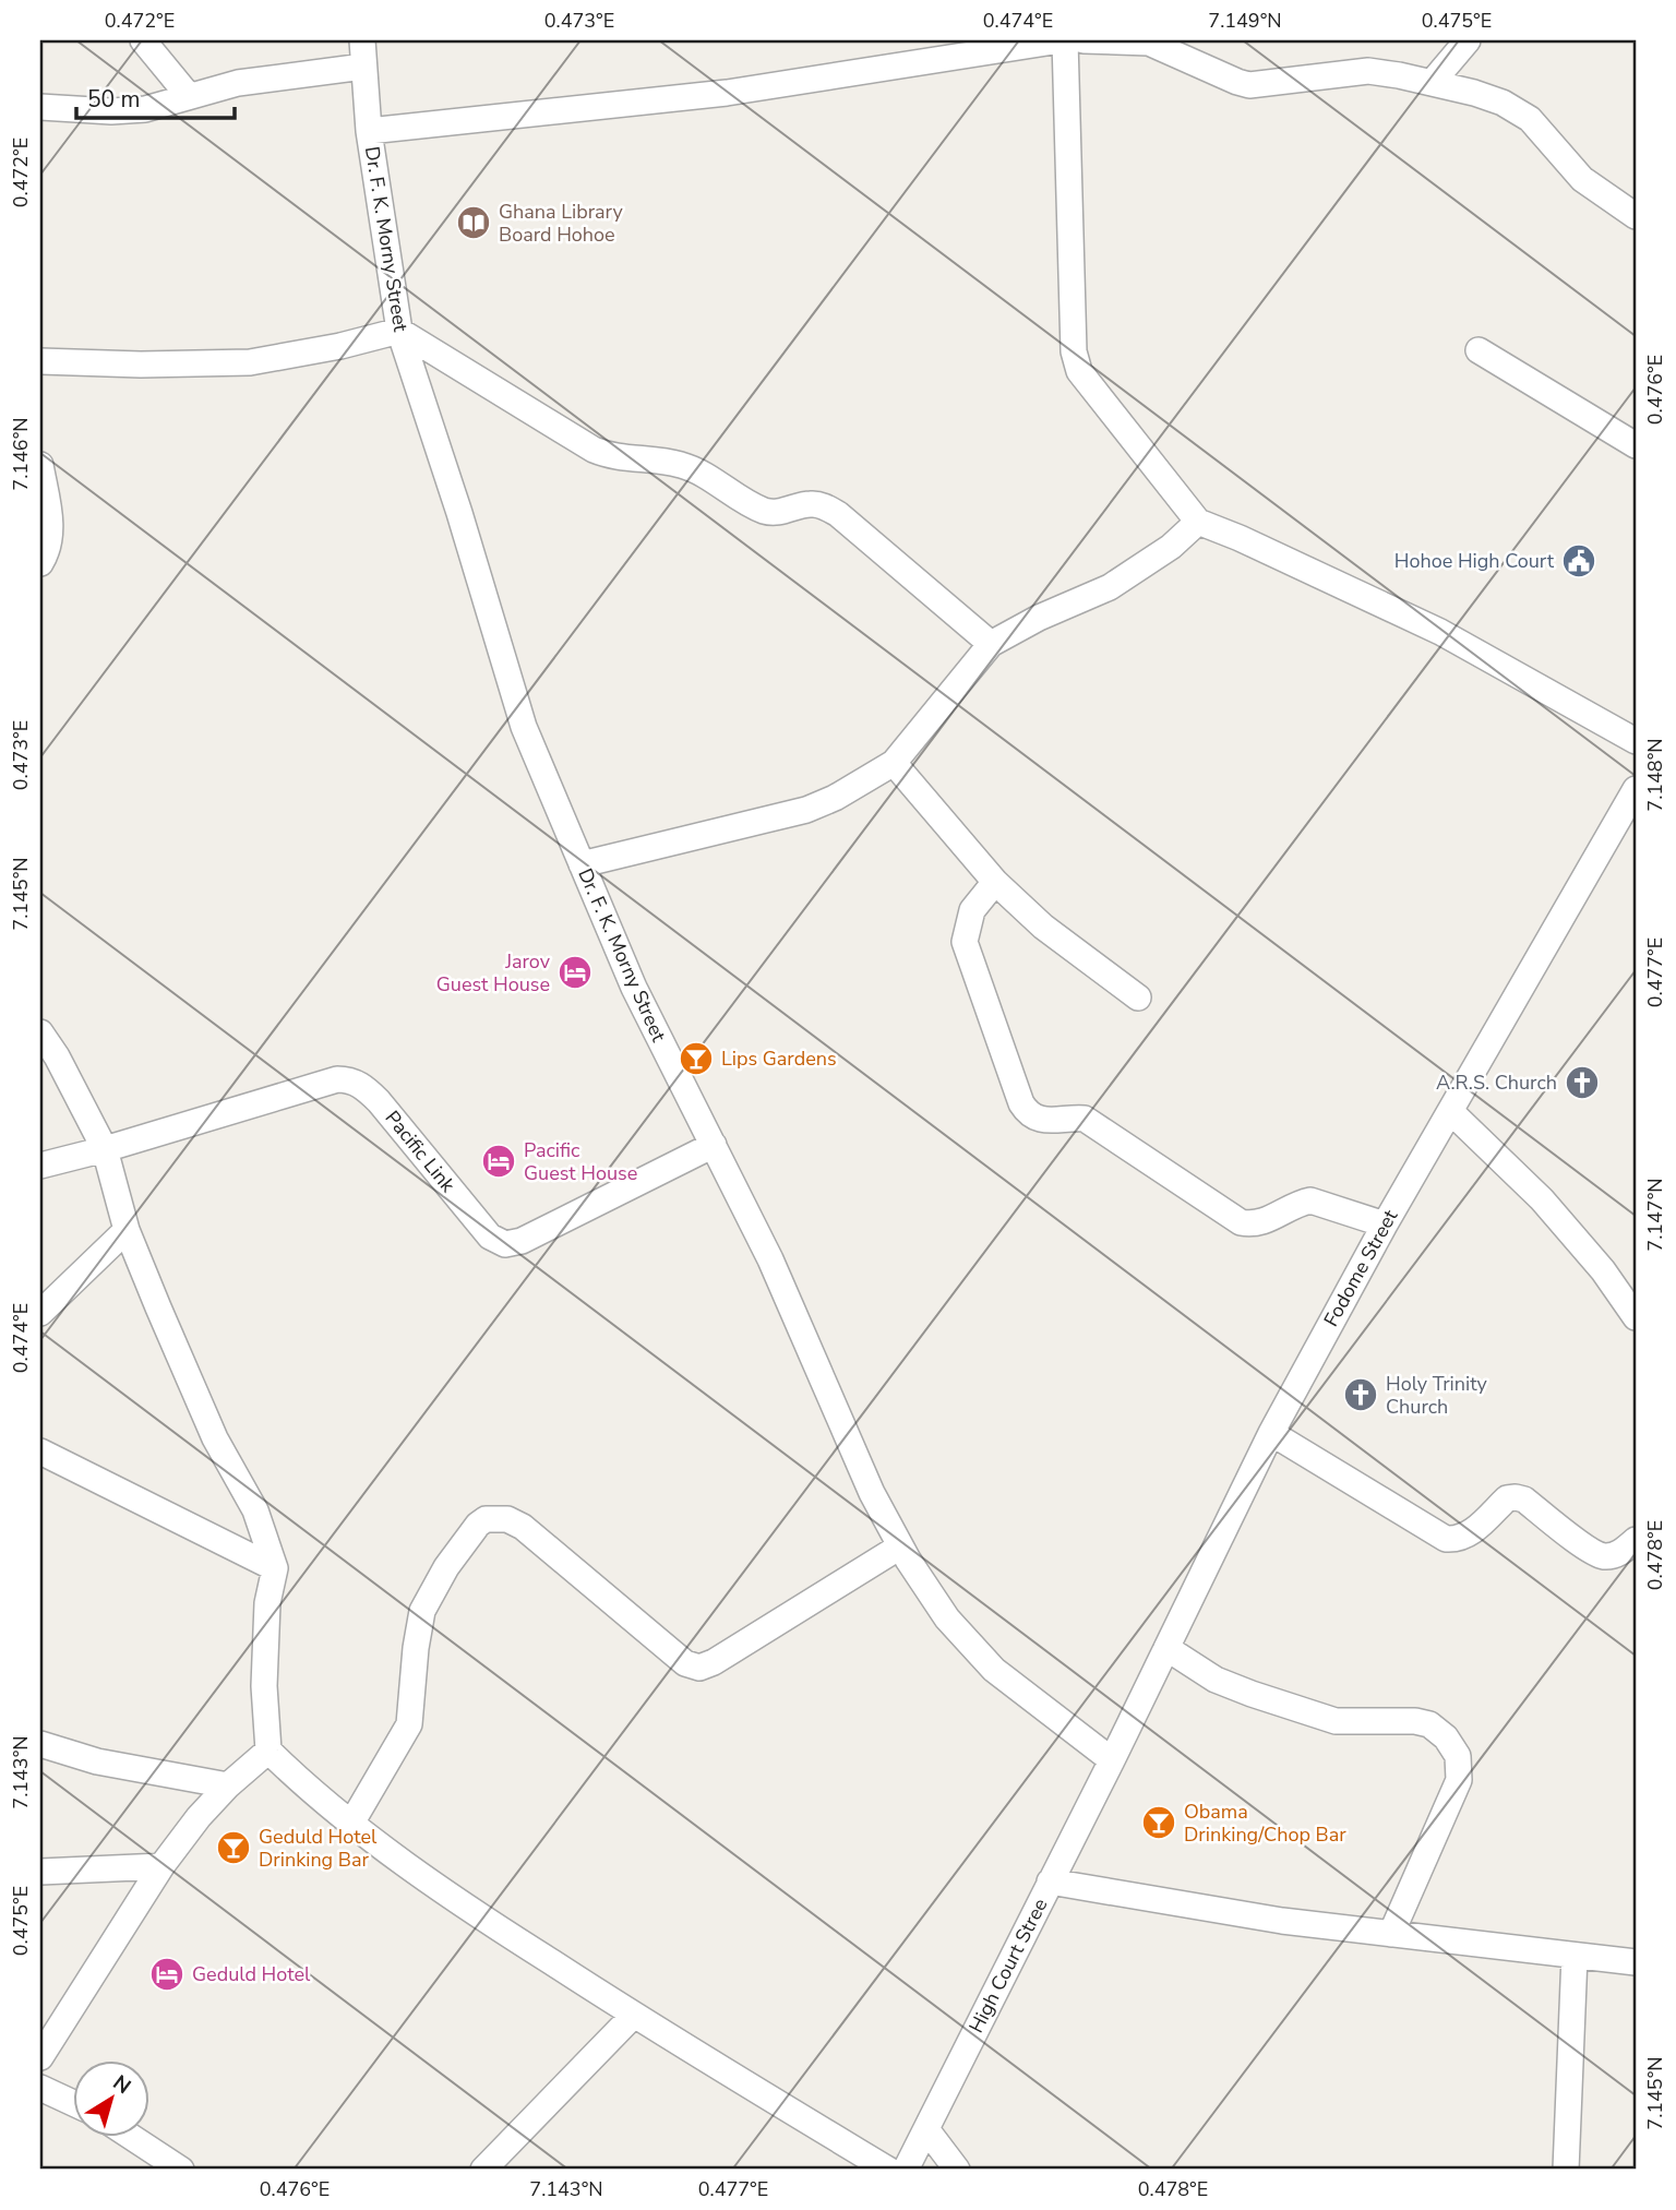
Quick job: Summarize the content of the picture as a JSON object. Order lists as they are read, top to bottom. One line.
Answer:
{"streets":{"street":["Dr. F. K. Morny Street","Pacific Link","Fodome Street","High Court Stree"]},"crossings":[["Dr. F. K. Morny Street","Pacific Link"],["Dr. F. K. Morny Street","Fodome Street"],["Dr. F. K. Morny Street","High Court Stree"],["Fodome Street","High Court Stree"]],"places":{"library":["Ghana Library Board Hohoe"],"public building":["Hohoe High Court"],"hotel":["Jarov Guest House","Pacific Guest House","Geduld Hotel"],"bar":["Lips Gardens","Obama Drinking/Chop Bar","Geduld Hotel Drinking Bar"],"church":["A.R.S. Church","Holy Trinity Church"]},"scale_bar":"50 m","north":"top right","coordinates":["0.472°E","0.473°E","0.474°E","7.149°N","0.475°E","0.476°E","7.146°N","7.148°N","7.145°N","0.477°E","7.147°N","0.478°E","7.143°N"]}
